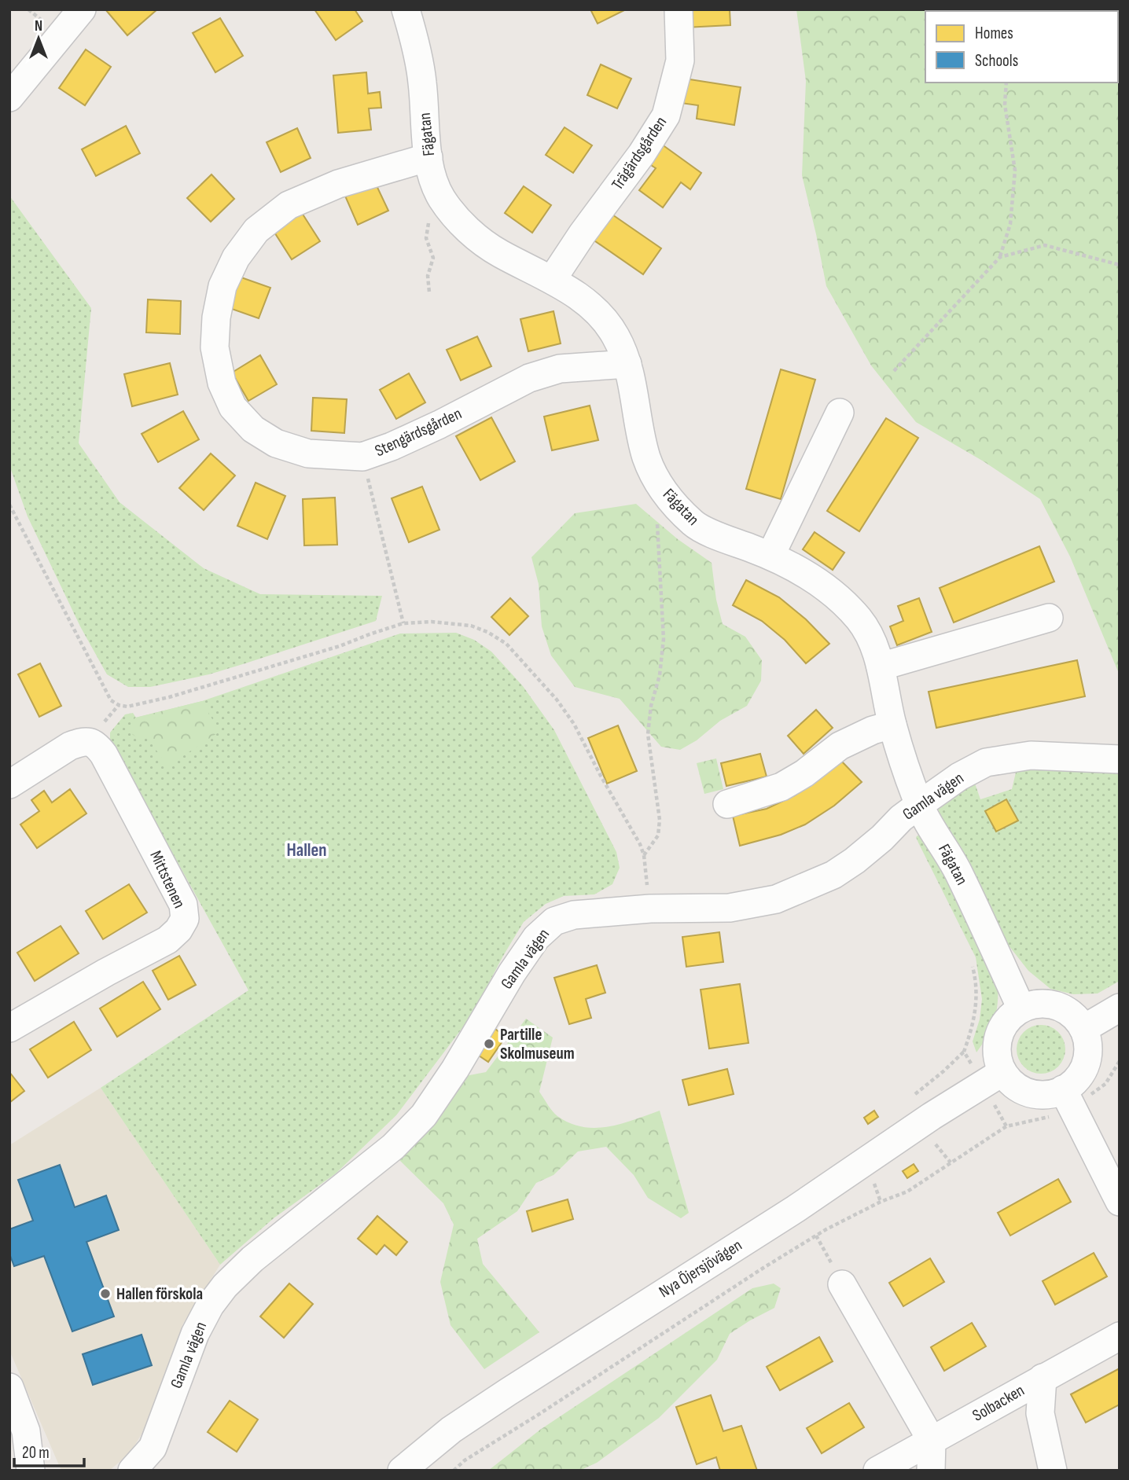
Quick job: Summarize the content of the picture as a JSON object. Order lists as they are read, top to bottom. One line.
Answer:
{"streets":{"street":["Fägatan","Trägärdsgården","Stengärdsgården","Gamla vägen","Mittstenen","Nya Öjersjövägen","Solbacken"]},"crossings":[["Fägatan","Trägärdsgården"],["Fägatan","Stengärdsgården"],["Fägatan","Gamla vägen"],["Fägatan","Nya Öjersjövägen"]],"districts":["Hallen"],"places":["Partille Skolmuseum","Hallen förskola"],"legend":["Homes","Schools"],"scale_bar":"20 m","north":"top"}
